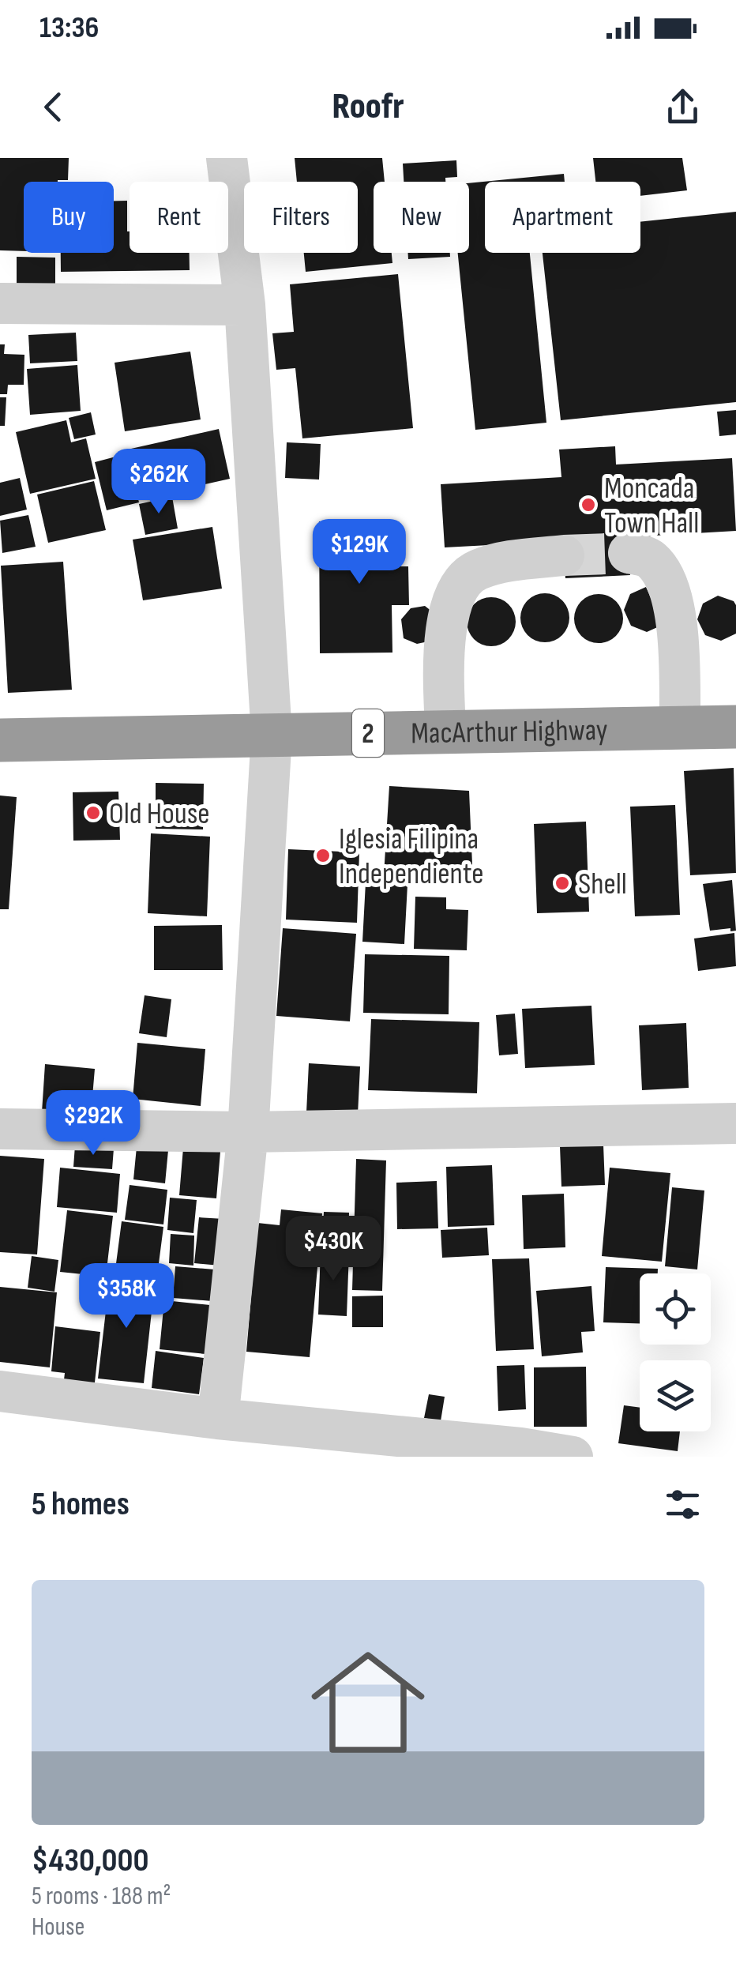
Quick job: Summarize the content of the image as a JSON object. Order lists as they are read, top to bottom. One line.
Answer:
{"streets":{"highway":["MacArthur Highway","2"]},"places":["Moncada Town Hall","Old House","Iglesia Filipina Independiente","Shell"],"page":{"status":"13:36","header":"Roofr","chip":["Buy","Rent","Filters","New","Apartment"],"price":["$262K","$129K","$292K","$430K","$358K"],"heading":"5 homes","list":[{"name":"$430,000","note":"5 rooms · 188 m² · House"}]}}
